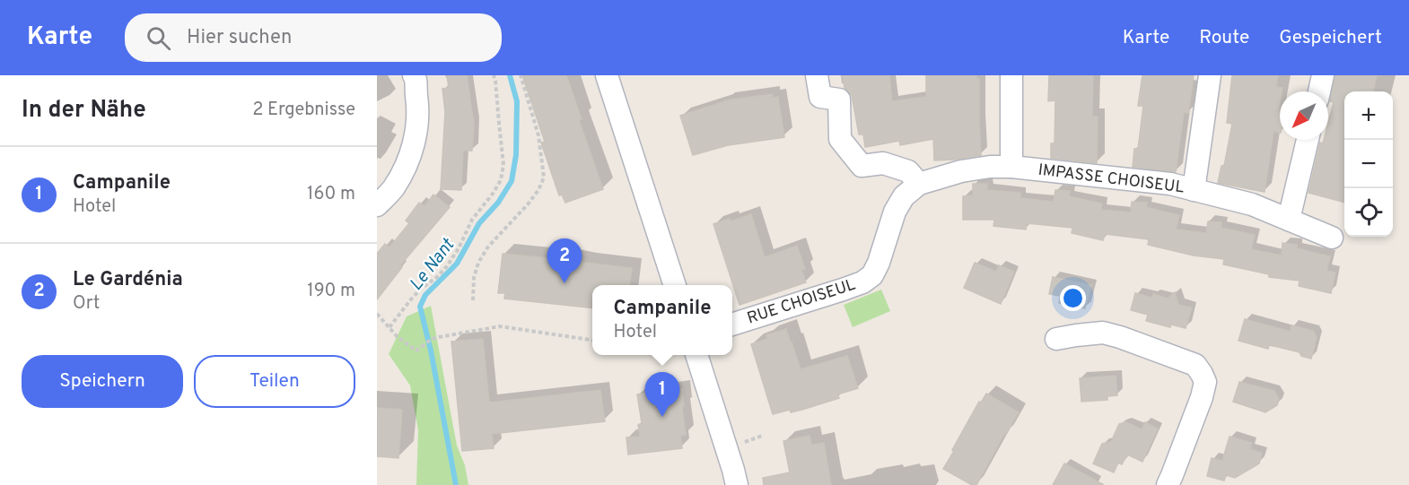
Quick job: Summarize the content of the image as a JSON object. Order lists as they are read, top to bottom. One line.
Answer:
{"streets":{"street":["IMPASSE CHOISEUL","RUE CHOISEUL"]},"crossings":[["IMPASSE CHOISEUL","RUE CHOISEUL"]],"water":["Le Nant"],"north":"bottom left","page":{"header":"Karte","search":"Hier suchen","nav":["Karte","Route","Gespeichert"],"heading":["In der Nähe","2 Ergebnisse"],"map_buttons":["+","−"],"list":[{"mark":"1","name":"Campanile","note":"Hotel","value":"160 m"},{"mark":"2","name":"Le Gardénia","note":"Ort","value":"190 m"}],"pins":["2","1"],"popup":["Campanile","Hotel"],"buttons":["Speichern","Teilen"]}}
